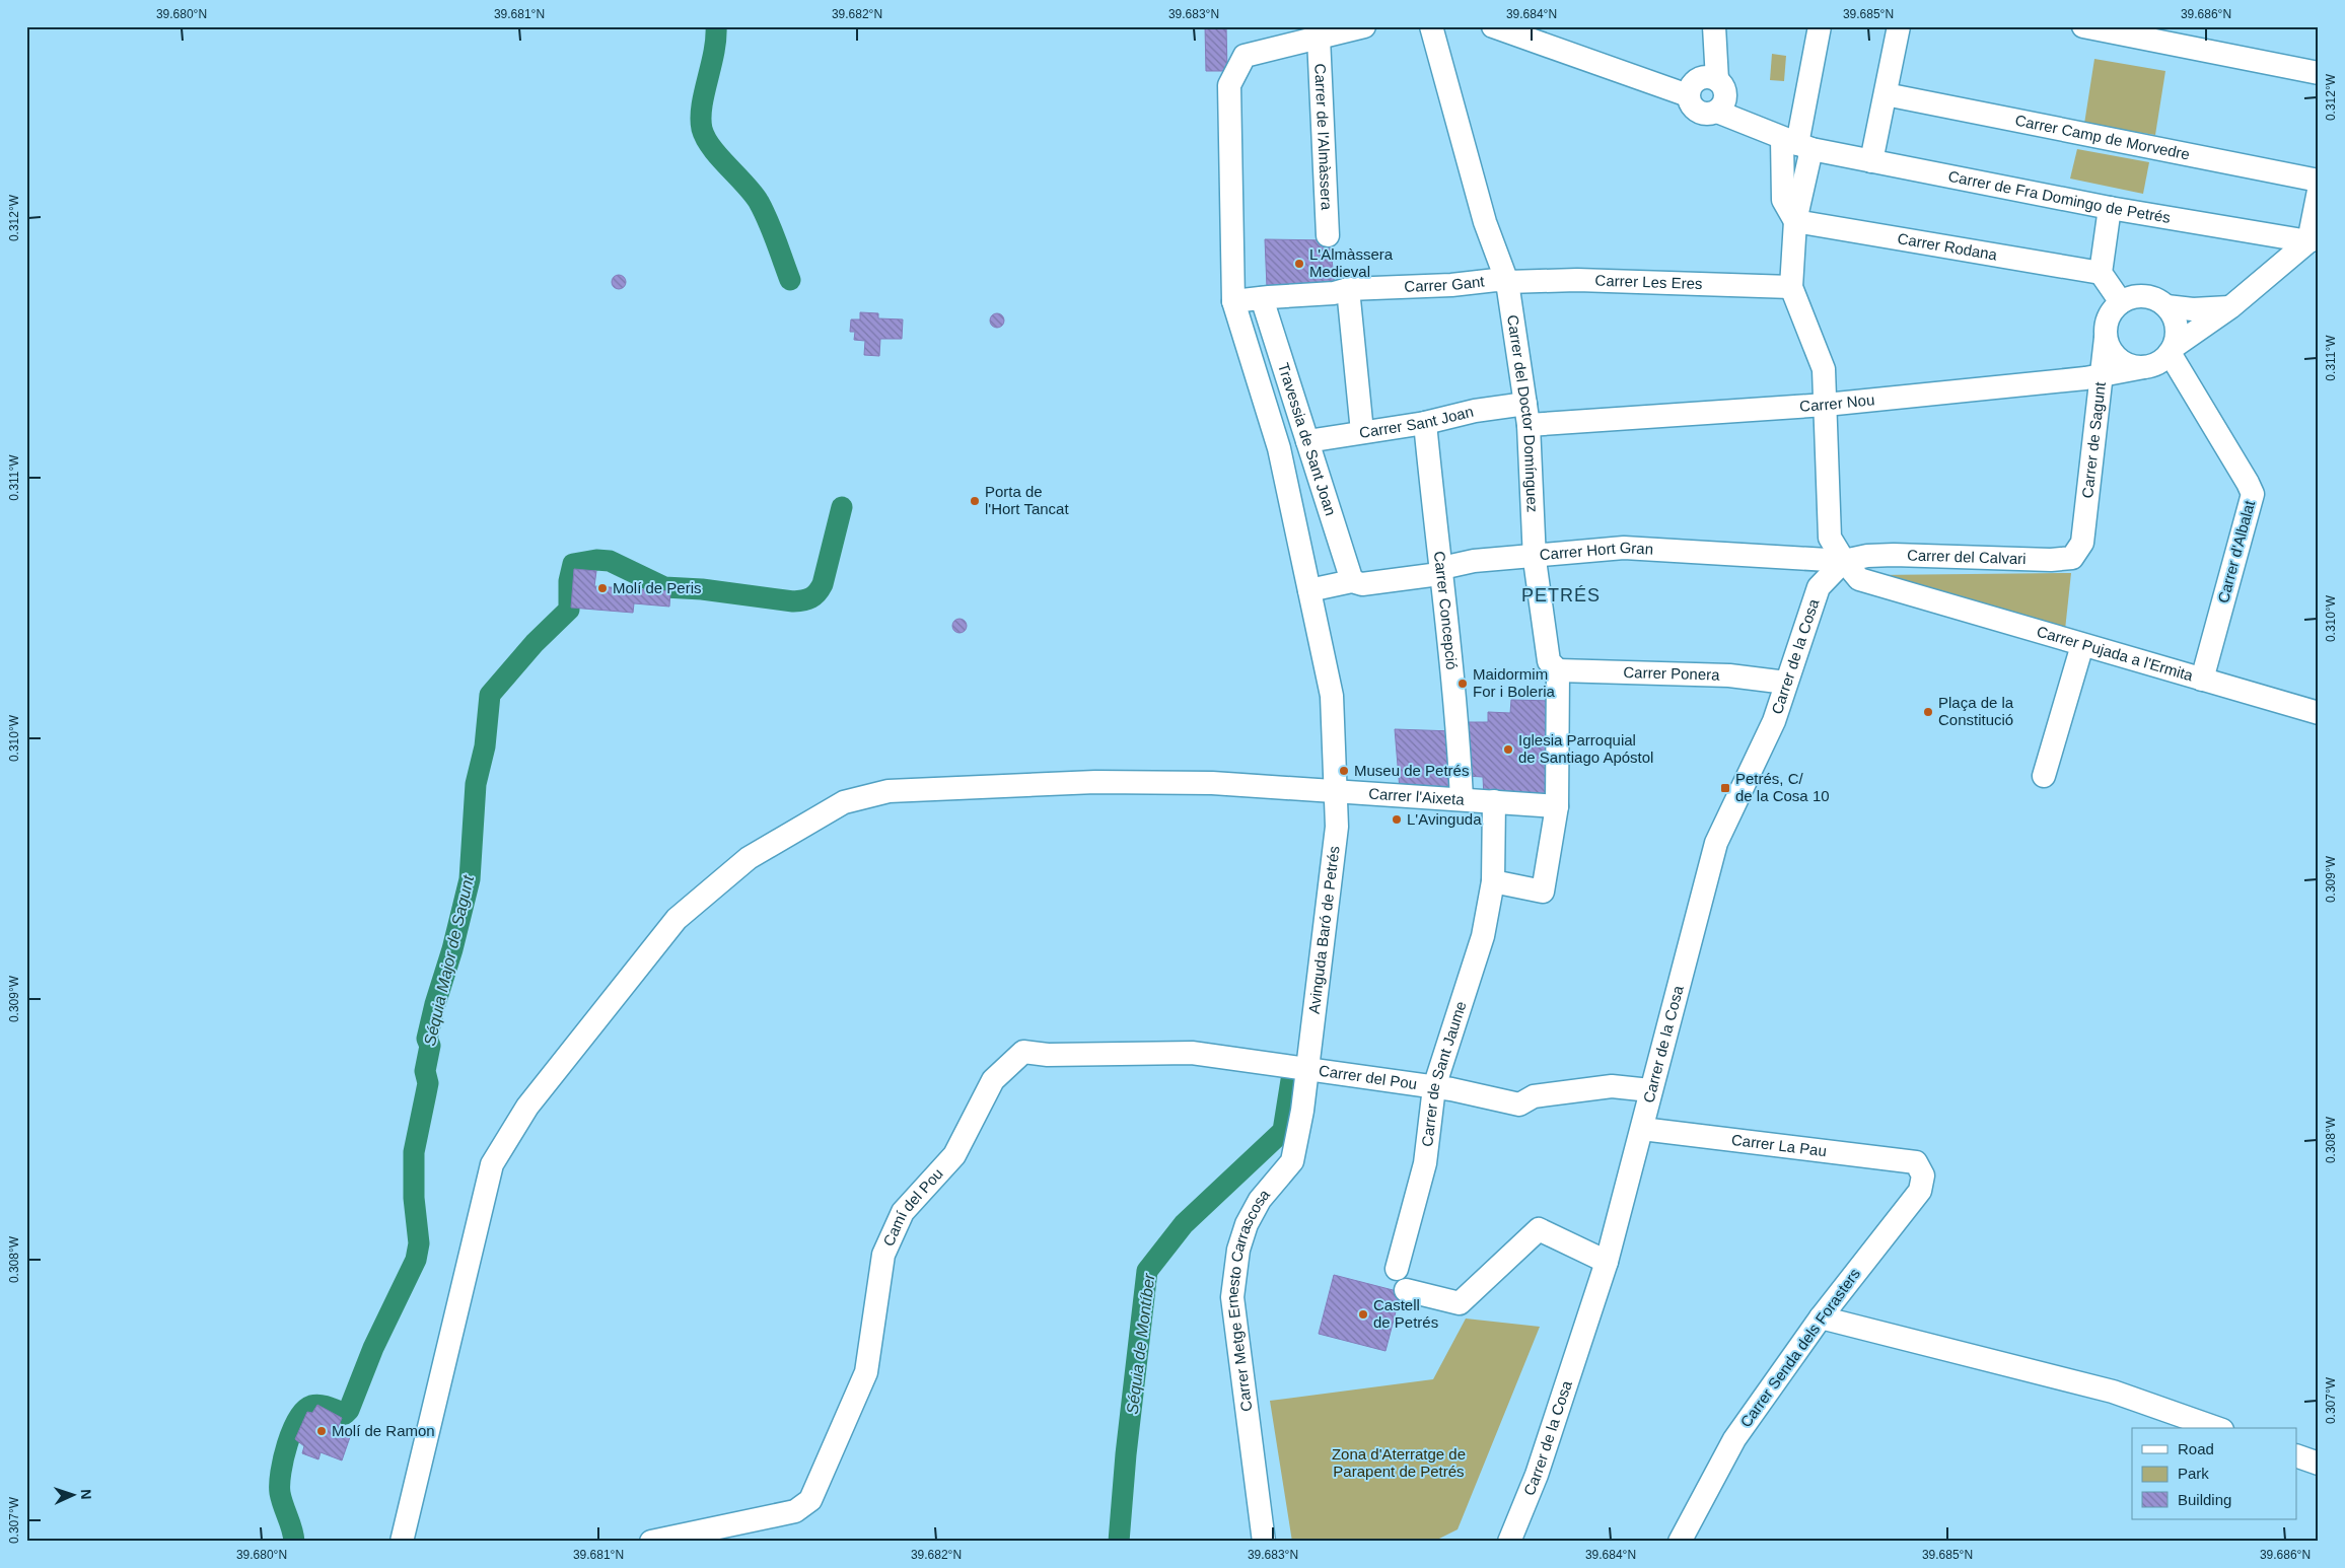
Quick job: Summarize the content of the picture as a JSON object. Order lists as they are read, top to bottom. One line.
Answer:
{"streets":{"street":["Carrer de l'Almàssera","Carrer Camp de Morvedre","Carrer de Fra Domingo de Petrés","Carrer Rodana","Carrer Les Eres","Carrer Gant","Carrer Nou","Carrer del Doctor Domínguez","Carrer Sant Joan","Travessia de Sant Joan","Carrer de Sagunt","Carrer d'Albalat","Carrer Hort Gran","Carrer del Calvari","Carrer Concepció","Carrer Pujada a l'Ermita","Carrer de la Cosa","Carrer Ponera","Carrer l'Aixeta","Avinguda Baró de Petrés","Carrer de Sant Jaume","Carrer del Pou","Carrer La Pau","Camí del Pou","Carrer Metge Ernesto Carrascosa","Carrer Senda dels Forasters"]},"crossings":[["Carrer de l'Almàssera","Avinguda Baró de Petrés"],["Carrer Les Eres","Carrer Gant"],["Carrer Les Eres","Carrer del Doctor Domínguez"],["Carrer Les Eres","Carrer Pujada a l'Ermita"],["Carrer Gant","Carrer del Doctor Domínguez"],["Carrer Gant","Travessia de Sant Joan"],["Carrer Gant","Avinguda Baró de Petrés"],["Carrer Nou","Carrer del Doctor Domínguez"],["Carrer Nou","Carrer Sant Joan"],["Carrer Nou","Carrer de Sagunt"],["Carrer Nou","Carrer d'Albalat"],["Carrer Nou","Carrer Pujada a l'Ermita"],["Carrer del Doctor Domínguez","Carrer Sant Joan"],["Carrer del Doctor Domínguez","Carrer Hort Gran"],["Carrer del Doctor Domínguez","Carrer Ponera"],["Carrer del Doctor Domínguez","Carrer l'Aixeta"],["Carrer del Doctor Domínguez","Carrer de Sant Jaume"],["Carrer Sant Joan","Travessia de Sant Joan"],["Carrer Sant Joan","Carrer Concepció"],["Travessia de Sant Joan","Carrer Hort Gran"],["Carrer de Sagunt","Carrer d'Albalat"],["Carrer de Sagunt","Carrer del Calvari"],["Carrer d'Albalat","Carrer Pujada a l'Ermita"],["Carrer Hort Gran","Carrer del Calvari"],["Carrer Hort Gran","Carrer Concepció"],["Carrer Hort Gran","Carrer Pujada a l'Ermita"],["Carrer Hort Gran","Carrer de la Cosa"],["Carrer Hort Gran","Avinguda Baró de Petrés"],["Carrer del Calvari","Carrer Pujada a l'Ermita"],["Carrer del Calvari","Carrer de la Cosa"],["Carrer Concepció","Carrer l'Aixeta"],["Carrer Pujada a l'Ermita","Carrer de la Cosa"],["Carrer de la Cosa","Carrer Ponera"],["Carrer de la Cosa","Carrer del Pou"],["Carrer de la Cosa","Carrer La Pau"],["Carrer l'Aixeta","Avinguda Baró de Petrés"],["Carrer l'Aixeta","Carrer de Sant Jaume"],["Avinguda Baró de Petrés","Carrer del Pou"],["Avinguda Baró de Petrés","Camí del Pou"],["Avinguda Baró de Petrés","Carrer Metge Ernesto Carrascosa"],["Carrer de Sant Jaume","Carrer del Pou"],["Carrer del Pou","Camí del Pou"],["Carrer del Pou","Carrer Metge Ernesto Carrascosa"],["Carrer La Pau","Carrer Senda dels Forasters"],["Camí del Pou","Carrer Metge Ernesto Carrascosa"]],"districts":["PETRÉS"],"water":["Séquia Major de Sagunt","Séquia de Montíber"],"parks":["Zona d'Aterratge de Parapent de Petrés"],"places":{"other":["L'Almàssera Medieval","Porta de l'Hort Tancat","Molí de Peris","Maidormim For i Boleria","Plaça de la Constitució","Iglesia Parroquial de Santiago Apóstol","Museu de Petrés","L'Avinguda","Castell de Petrés","Molí de Ramon"],"transit":["Petrés, C/ de la Cosa 10"]},"legend":["Road","Park","Building"],"north":"right","coordinates":["39.680°N","39.681°N","39.682°N","39.683°N","39.684°N","39.685°N","39.686°N","0.312°W","0.311°W","0.310°W","0.309°W","0.308°W","0.307°W"]}
